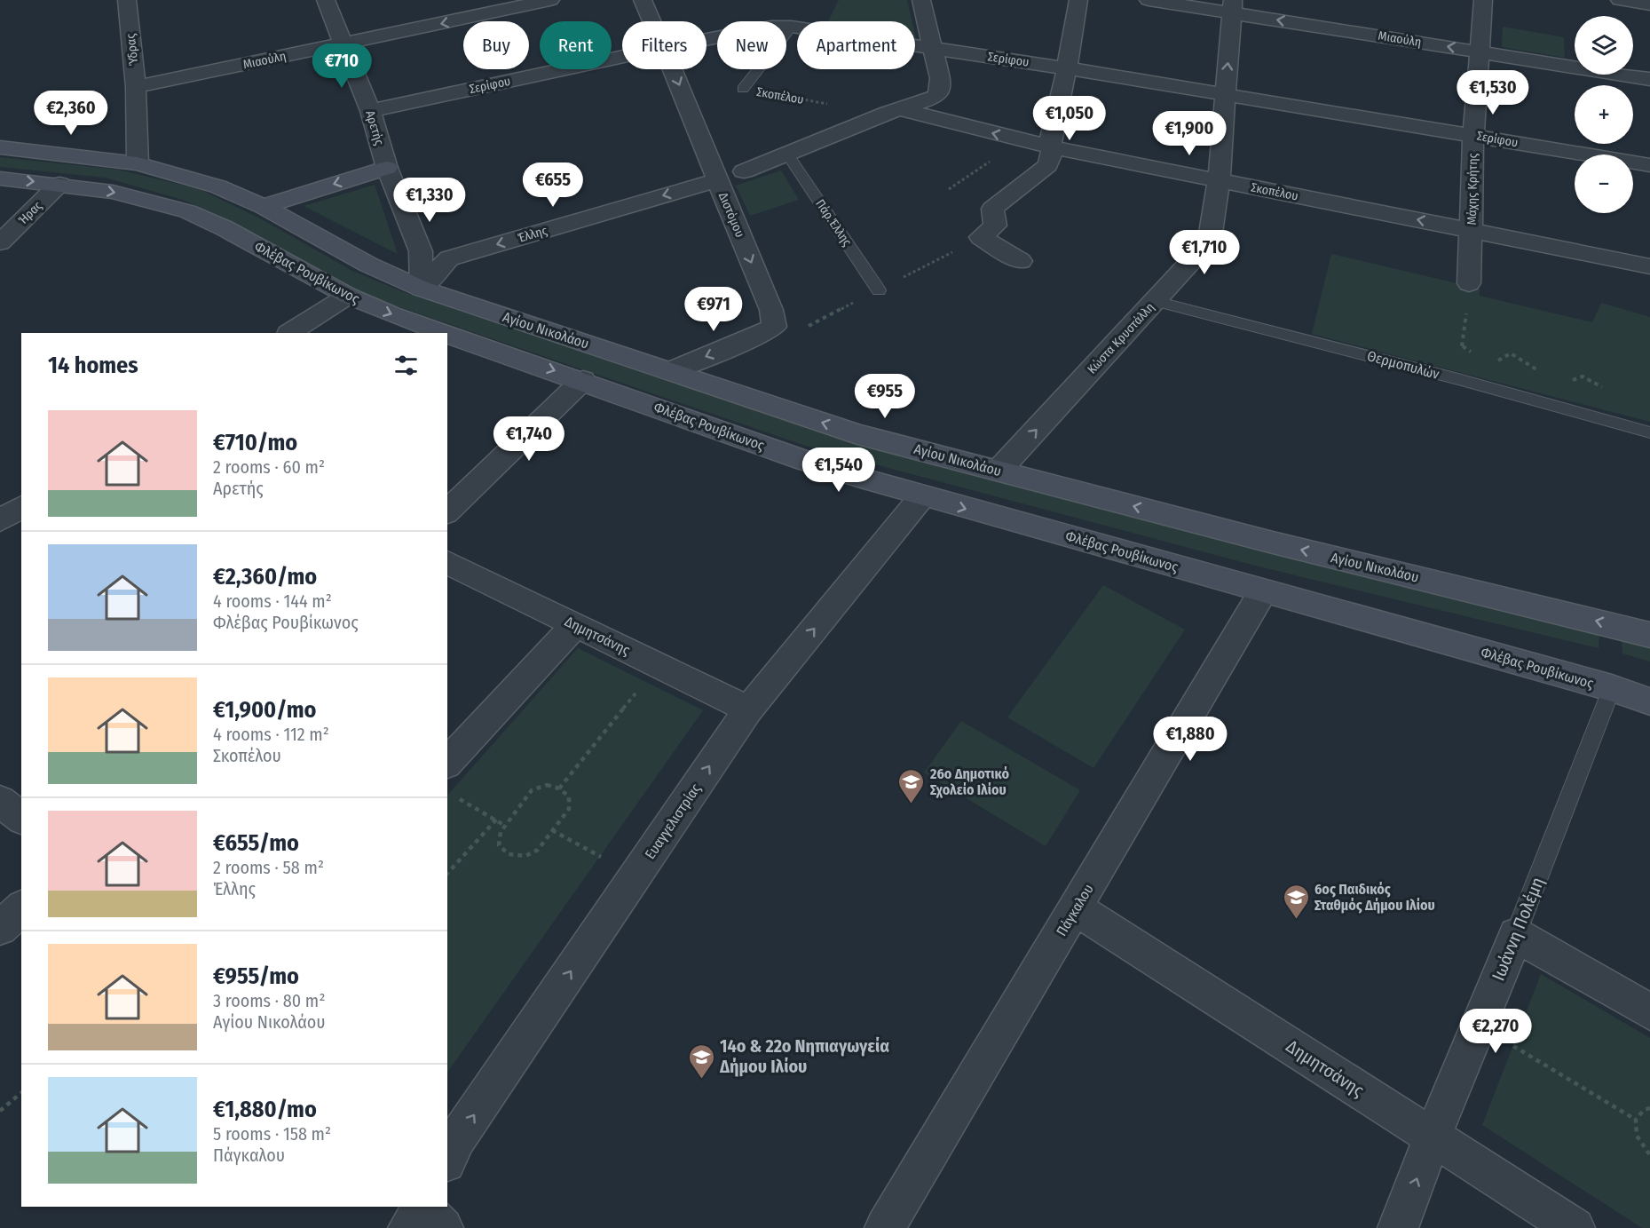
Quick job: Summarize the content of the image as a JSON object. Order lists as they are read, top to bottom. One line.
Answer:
{"streets":{"street":["Μιαούλη","Ύδρας","Σερίφου","Σκοπέλου","Αρετής","Μάχης Κρήτης","Ήρας","Διστόμου","Έλλης","Φλέβας Ρουβίκωνος","Αγίου Νικολάου","Κώστα Κρυστάλλη","Δημητσάνης","Ευαγγελιστρίας","Πάγκαλου","Ιωάννη Πολέμη"],"lane":["Πάρ.Έλλης","Θερμοπυλών"]},"crossings":[["Μιαούλη","Ύδρας"],["Μιαούλη","Αρετής"],["Μιαούλη","Μάχης Κρήτης"],["Μιαούλη","Κώστα Κρυστάλλη"],["Ύδρας","Αγίου Νικολάου"],["Σερίφου","Αρετής"],["Σερίφου","Μάχης Κρήτης"],["Σερίφου","Κώστα Κρυστάλλη"],["Σκοπέλου","Μάχης Κρήτης"],["Σκοπέλου","Κώστα Κρυστάλλη"],["Αρετής","Έλλης"],["Αρετής","Αγίου Νικολάου"],["Ήρας","Φλέβας Ρουβίκωνος"],["Διστόμου","Έλλης"],["Διστόμου","Αγίου Νικολάου"],["Έλλης","Αγίου Νικολάου"],["Φλέβας Ρουβίκωνος","Ευαγγελιστρίας"],["Φλέβας Ρουβίκωνος","Πάγκαλου"],["Φλέβας Ρουβίκωνος","Ιωάννη Πολέμη"],["Αγίου Νικολάου","Κώστα Κρυστάλλη"],["Κώστα Κρυστάλλη","Θερμοπυλών"],["Δημητσάνης","Ευαγγελιστρίας"],["Δημητσάνης","Πάγκαλου"],["Δημητσάνης","Ιωάννη Πολέμη"]],"one_way":["Μιαούλη","Σκοπέλου","Φλέβας Ρουβίκωνος","Αγίου Νικολάου","Κώστα Κρυστάλλη","Ευαγγελιστρίας"],"places":{"school or university":["26ο Δημοτικό Σχολείο Ιλίου","6ος Παιδικός Σταθμός Δήμου Ιλίου","14ο & 22ο Νηπιαγωγεία Δήμου Ιλίου"]},"page":{"map_buttons":["+","−"],"chip":["Buy","Rent","Filters","New","Apartment"],"price":["€710","€1,530","€2,360","€1,050","€1,900","€655","€1,330","€1,710","€971","€955","€1,740","€1,540","€1,880","€2,270"],"heading":"14 homes","list":[{"name":"€710/mo","note":"2 rooms · 60 m² · Αρετής"},{"name":"€2,360/mo","note":"4 rooms · 144 m² · Φλέβας Ρουβίκωνος"},{"name":"€1,900/mo","note":"4 rooms · 112 m² · Σκοπέλου"},{"name":"€655/mo","note":"2 rooms · 58 m² · Έλλης"},{"name":"€955/mo","note":"3 rooms · 80 m² · Αγίου Νικολάου"},{"name":"€1,880/mo","note":"5 rooms · 158 m² · Πάγκαλου"}]}}
